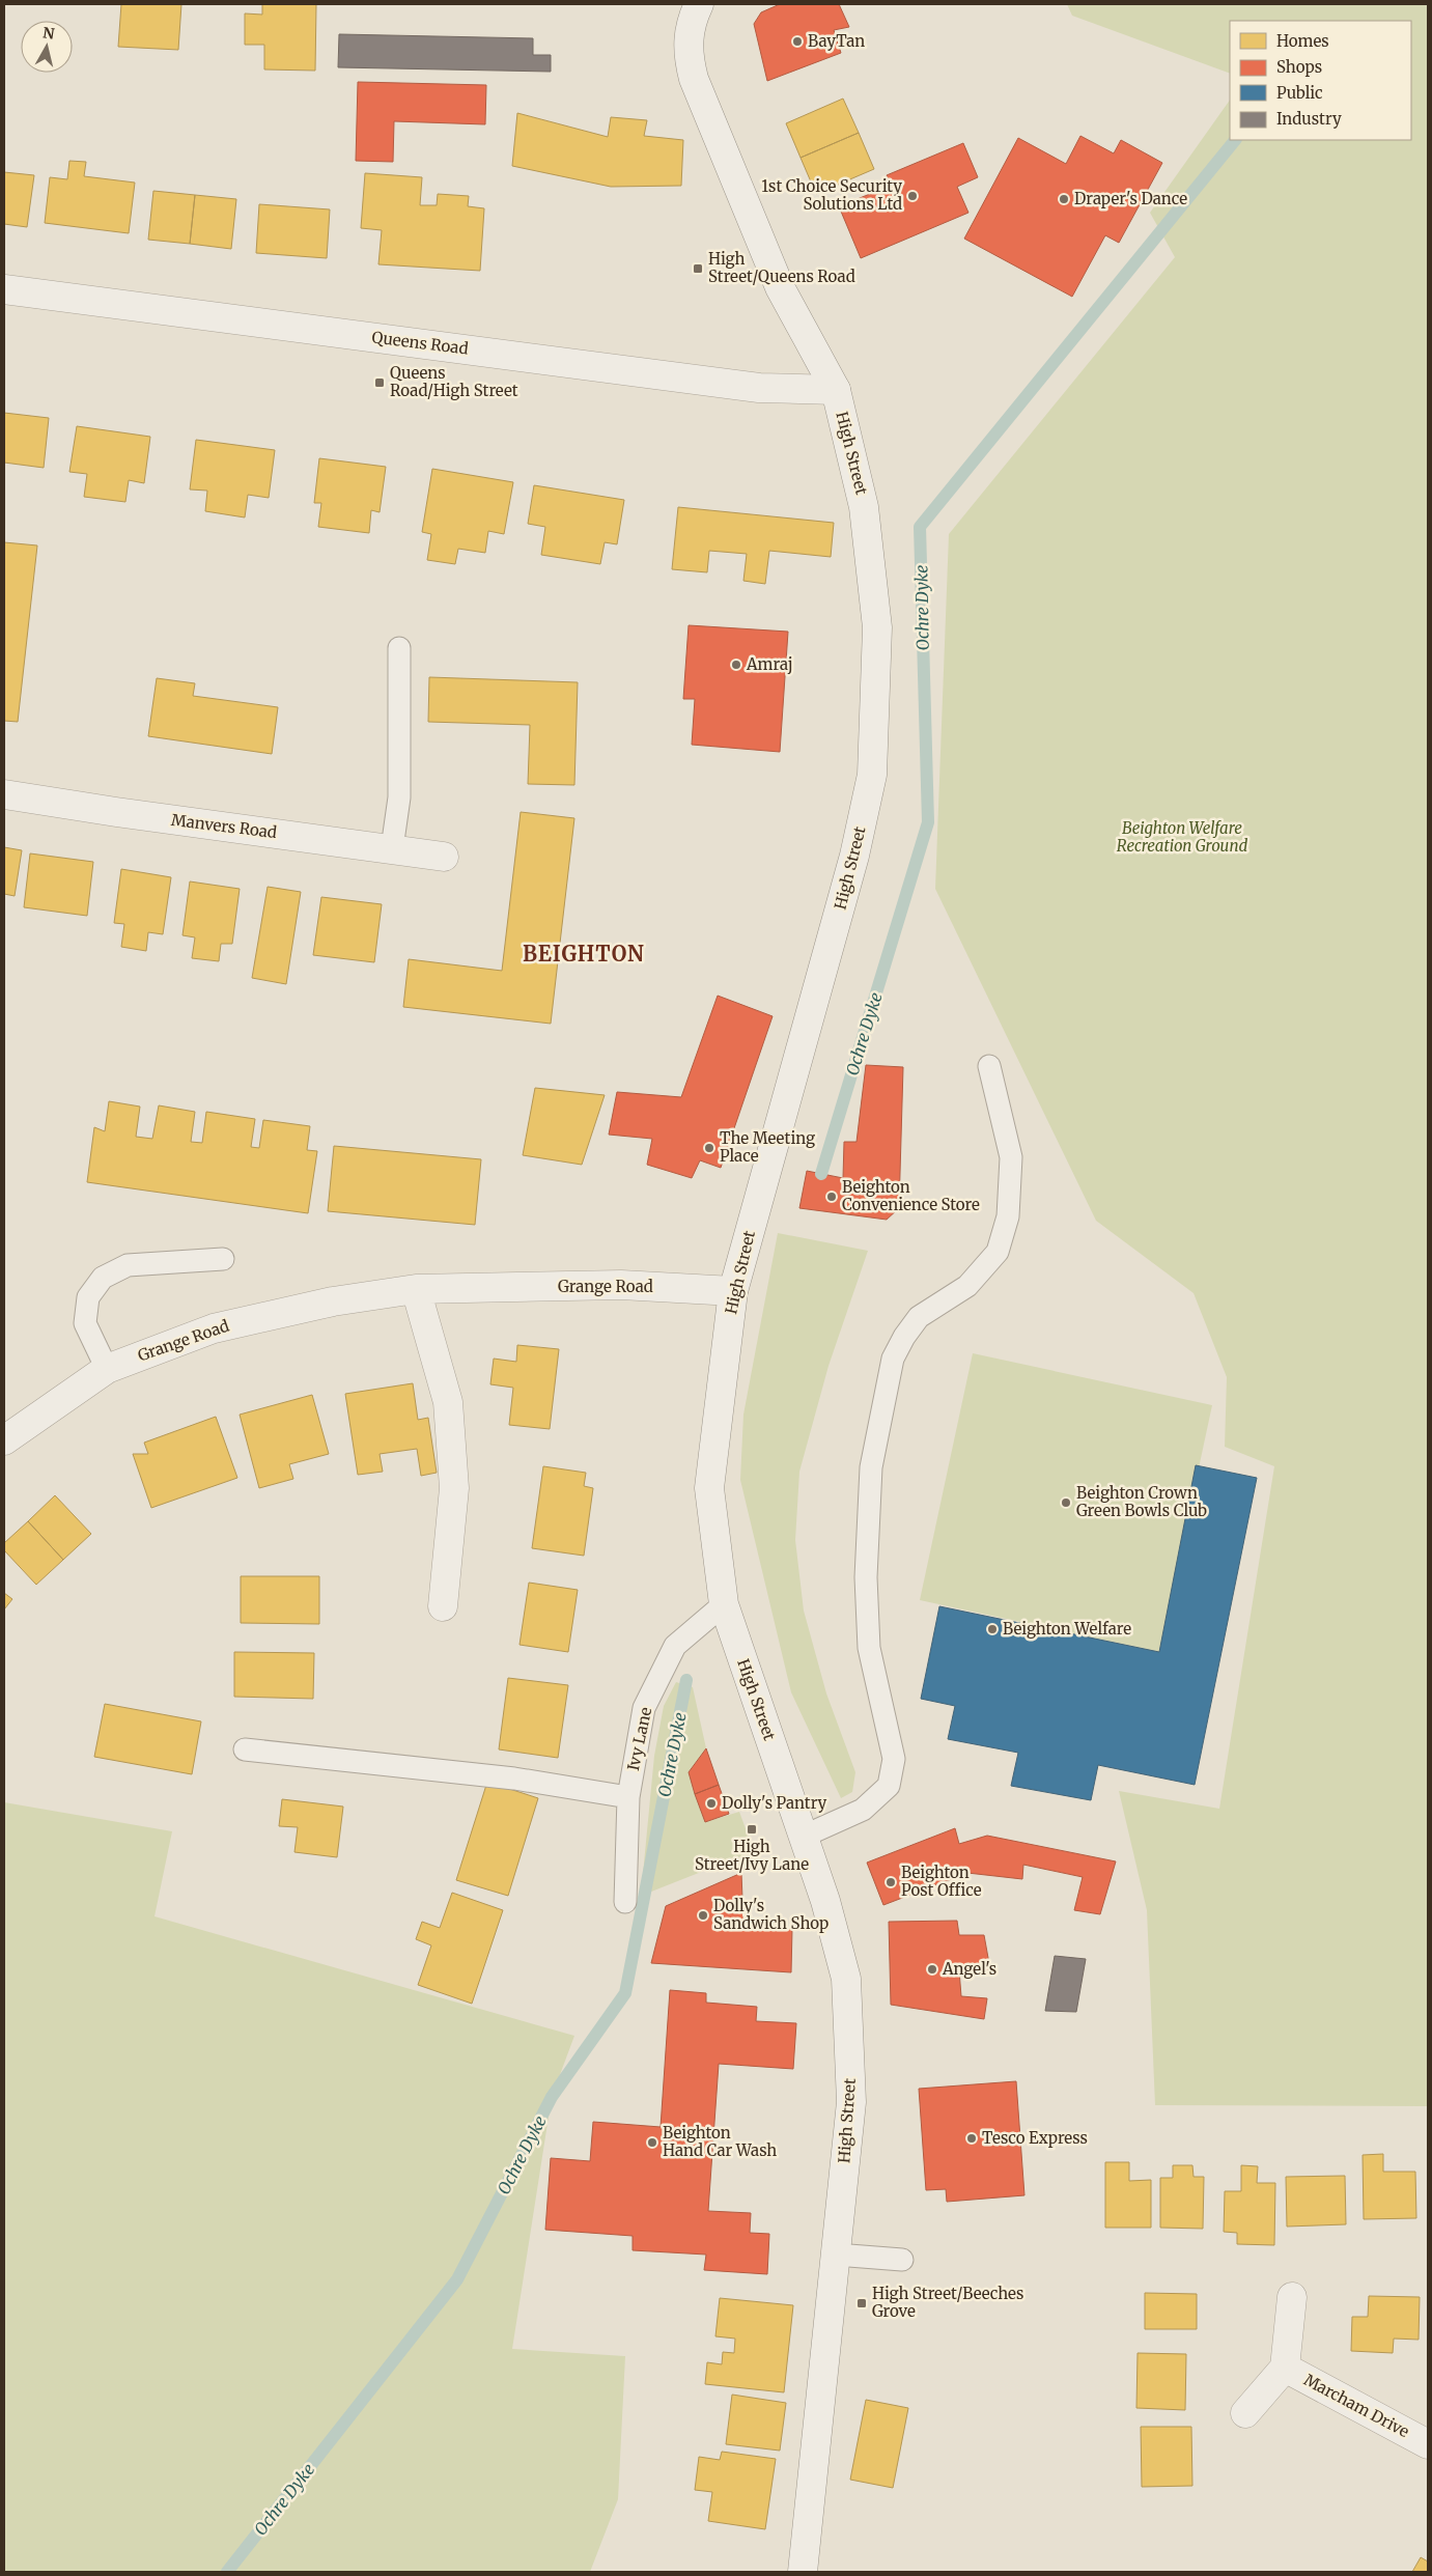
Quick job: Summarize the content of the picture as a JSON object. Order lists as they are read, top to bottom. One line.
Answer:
{"streets":{"street":["Queens Road","High Street","Manvers Road","Grange Road","Marcham Drive"],"lane":["Ivy Lane"]},"crossings":[["Queens Road","High Street"],["High Street","Grange Road"],["High Street","Ivy Lane"]],"districts":["BEIGHTON"],"water":["Ochre Dyke"],"parks":["Beighton Welfare Recreation Ground"],"places":{"other":["BayTan","1st Choice Security Solutions Ltd","Draper's Dance","Amraj","The Meeting Place","Beighton Convenience Store","Beighton Crown Green Bowls Club","Beighton Welfare","Dolly's Pantry","Beighton Post Office","Dolly's Sandwich Shop","Angel's","Tesco Express","Beighton Hand Car Wash"],"transit":["High Street/Queens Road","Queens Road/High Street","High Street/Ivy Lane","High Street/Beeches Grove"]},"legend":["Homes","Shops","Public","Industry"],"north":"top"}
